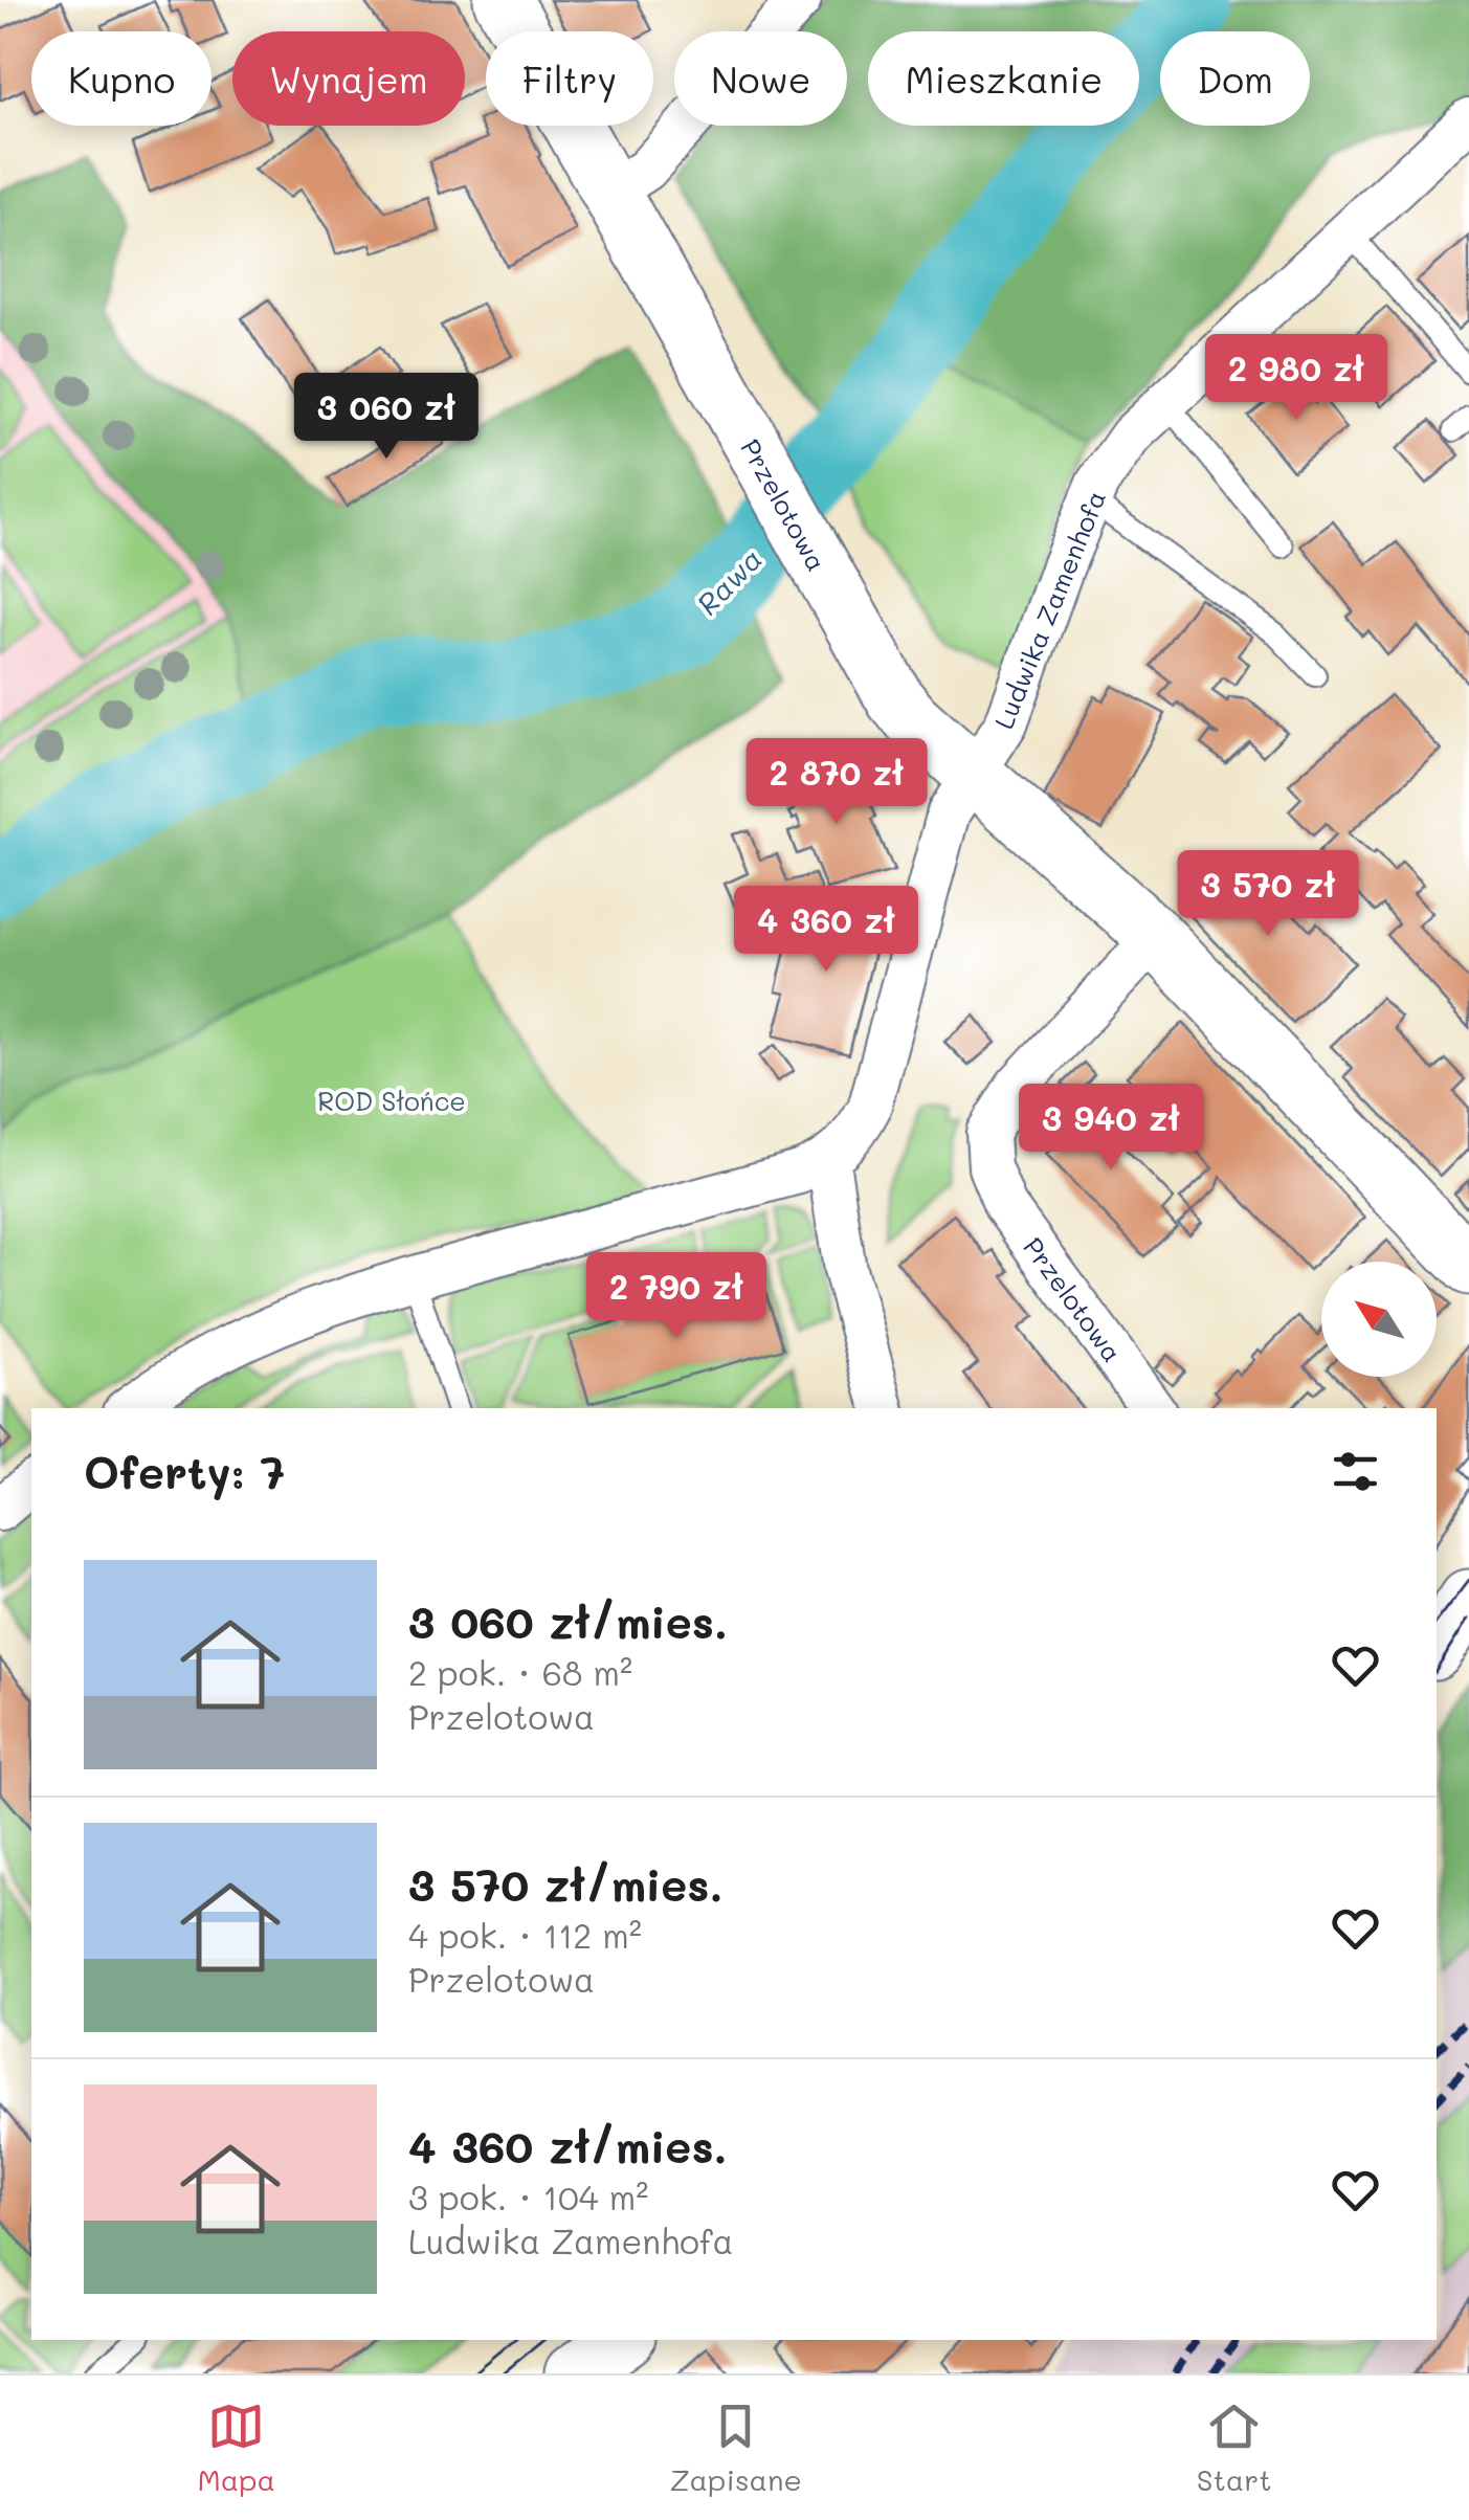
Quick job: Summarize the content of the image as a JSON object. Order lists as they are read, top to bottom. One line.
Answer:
{"streets":{"street":["Przelotowa","Ludwika Zamenhofa"]},"crossings":[["Przelotowa","Ludwika Zamenhofa"]],"water":["Rawa"],"parks":["ROD Słońce"],"north":"top left","page":{"chip":["Kupno","Wynajem","Filtry","Nowe","Mieszkanie","Dom"],"price":["2 980 zł","3 060 zł","2 870 zł","3 570 zł","4 360 zł","3 940 zł","2 790 zł"],"heading":"Oferty: 7","list":[{"name":"3 060 zł/mies.","note":"2 pok. · 68 m² · Przelotowa"},{"name":"3 570 zł/mies.","note":"4 pok. · 112 m² · Przelotowa"},{"name":"4 360 zł/mies.","note":"3 pok. · 104 m² · Ludwika Zamenhofa"}],"tabs":["Mapa","Zapisane","Start"]}}
